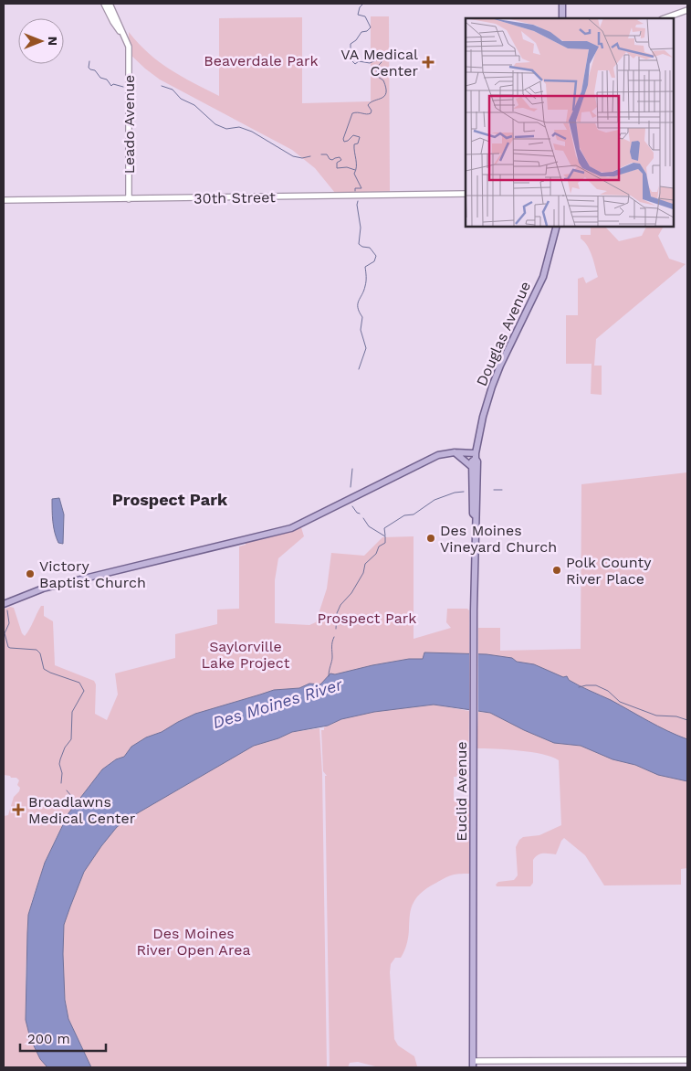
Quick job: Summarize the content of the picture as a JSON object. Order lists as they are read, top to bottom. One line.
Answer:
{"streets":{"main road":["Douglas Avenue","Euclid Avenue"],"street":["Leado Avenue","30th Street"]},"crossings":[["Leado Avenue","30th Street"],["Douglas Avenue","Euclid Avenue"]],"districts":["Prospect Park"],"water":["Des Moines River"],"parks":["Beaverdale Park","Prospect Park","Saylorville Lake Project","Des Moines River Open Area"],"places":{"health":["VA Medical Center","Broadlawns Medical Center"],"other":["Des Moines Vineyard Church","Polk County River Place","Victory Baptist Church"]},"scale_bar":"200 m","north":"right"}
